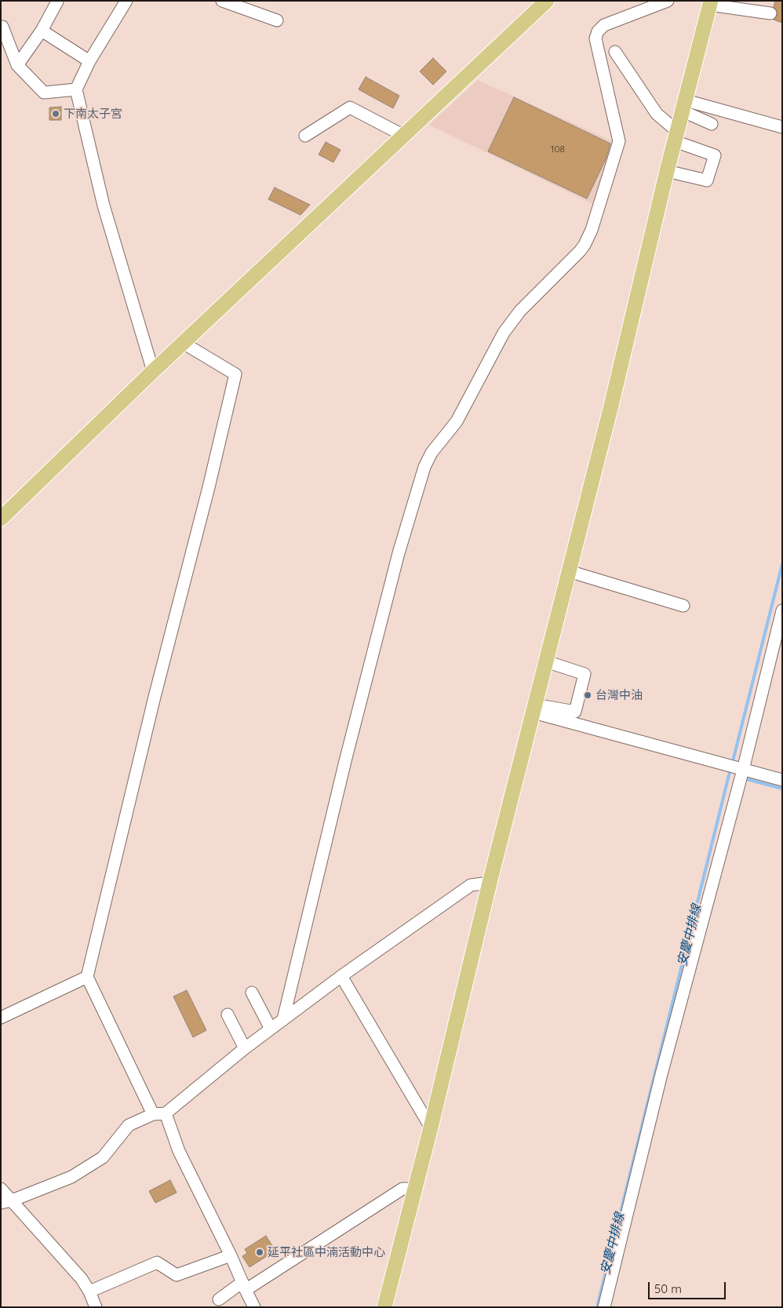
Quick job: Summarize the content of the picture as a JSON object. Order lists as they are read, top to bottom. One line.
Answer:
{"water":["安慶中排線"],"places":["下南太子宮","台灣中油","延平社區中湳活動中心"],"house_numbers":["108"],"scale_bar":"50 m"}
